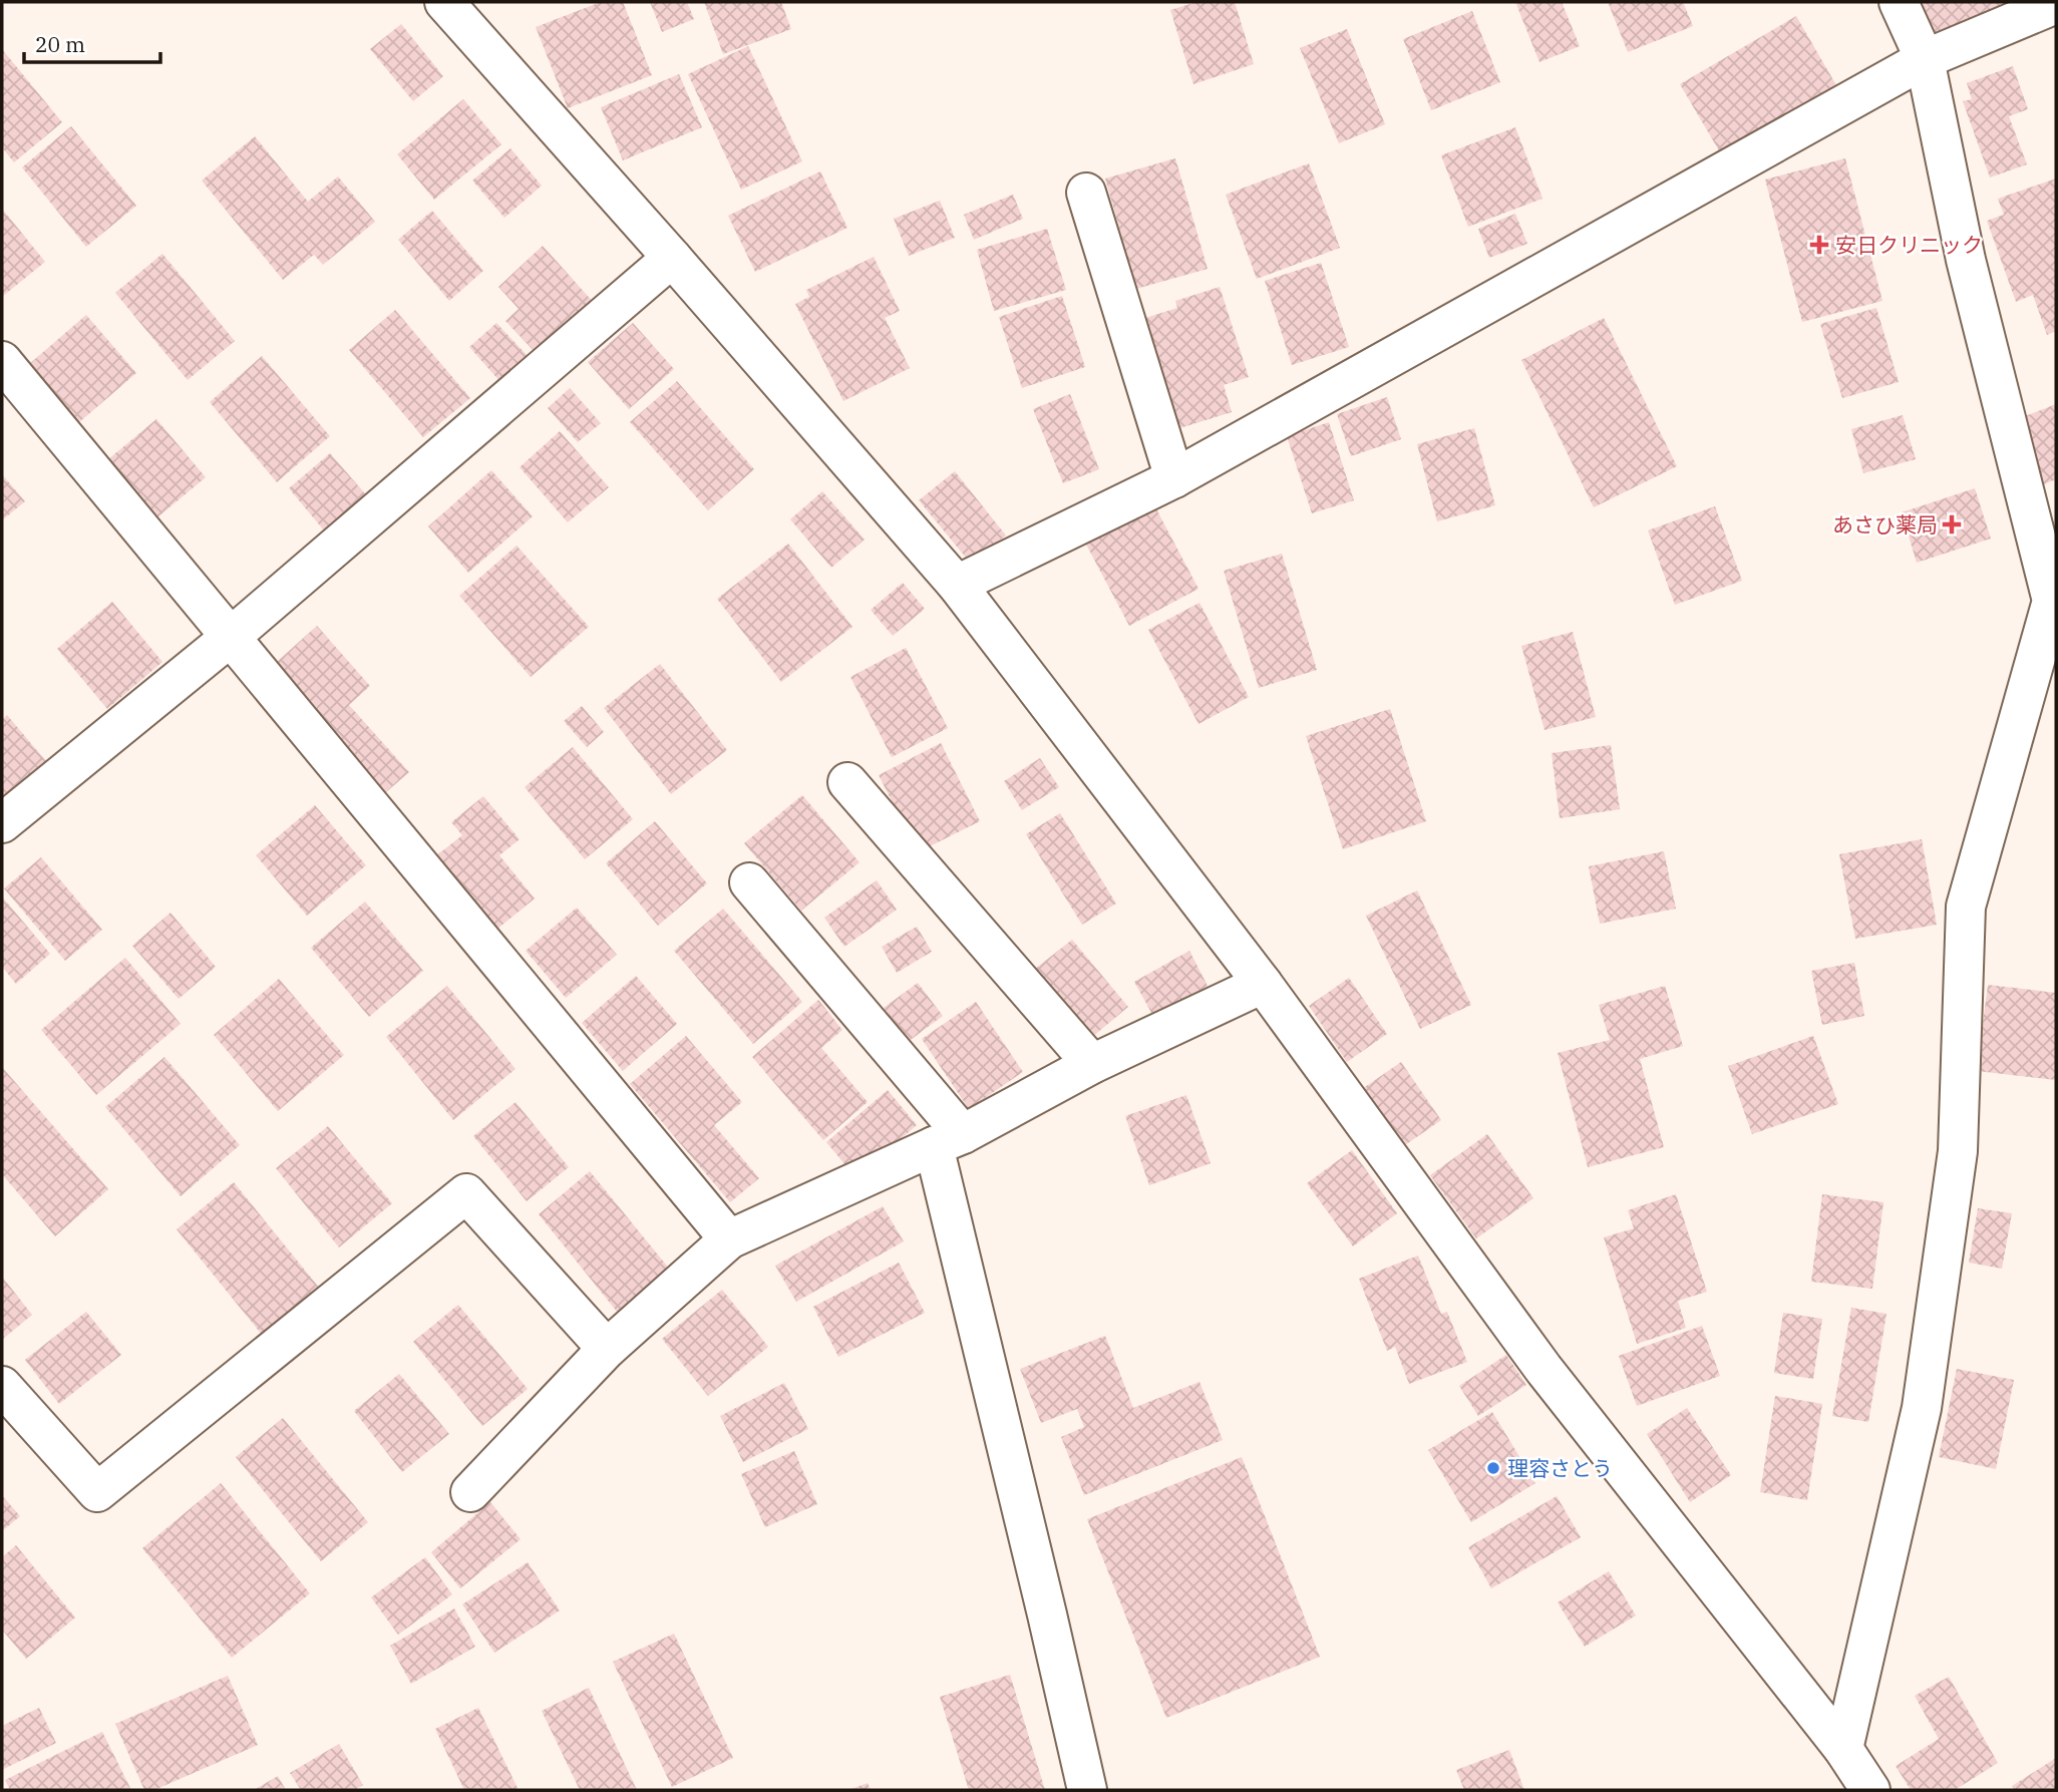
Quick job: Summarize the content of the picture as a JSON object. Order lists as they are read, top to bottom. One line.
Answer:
{"places":{"health":["安日クリニック","あさひ薬局"],"other":["理容さとう"]},"scale_bar":"20 m"}
